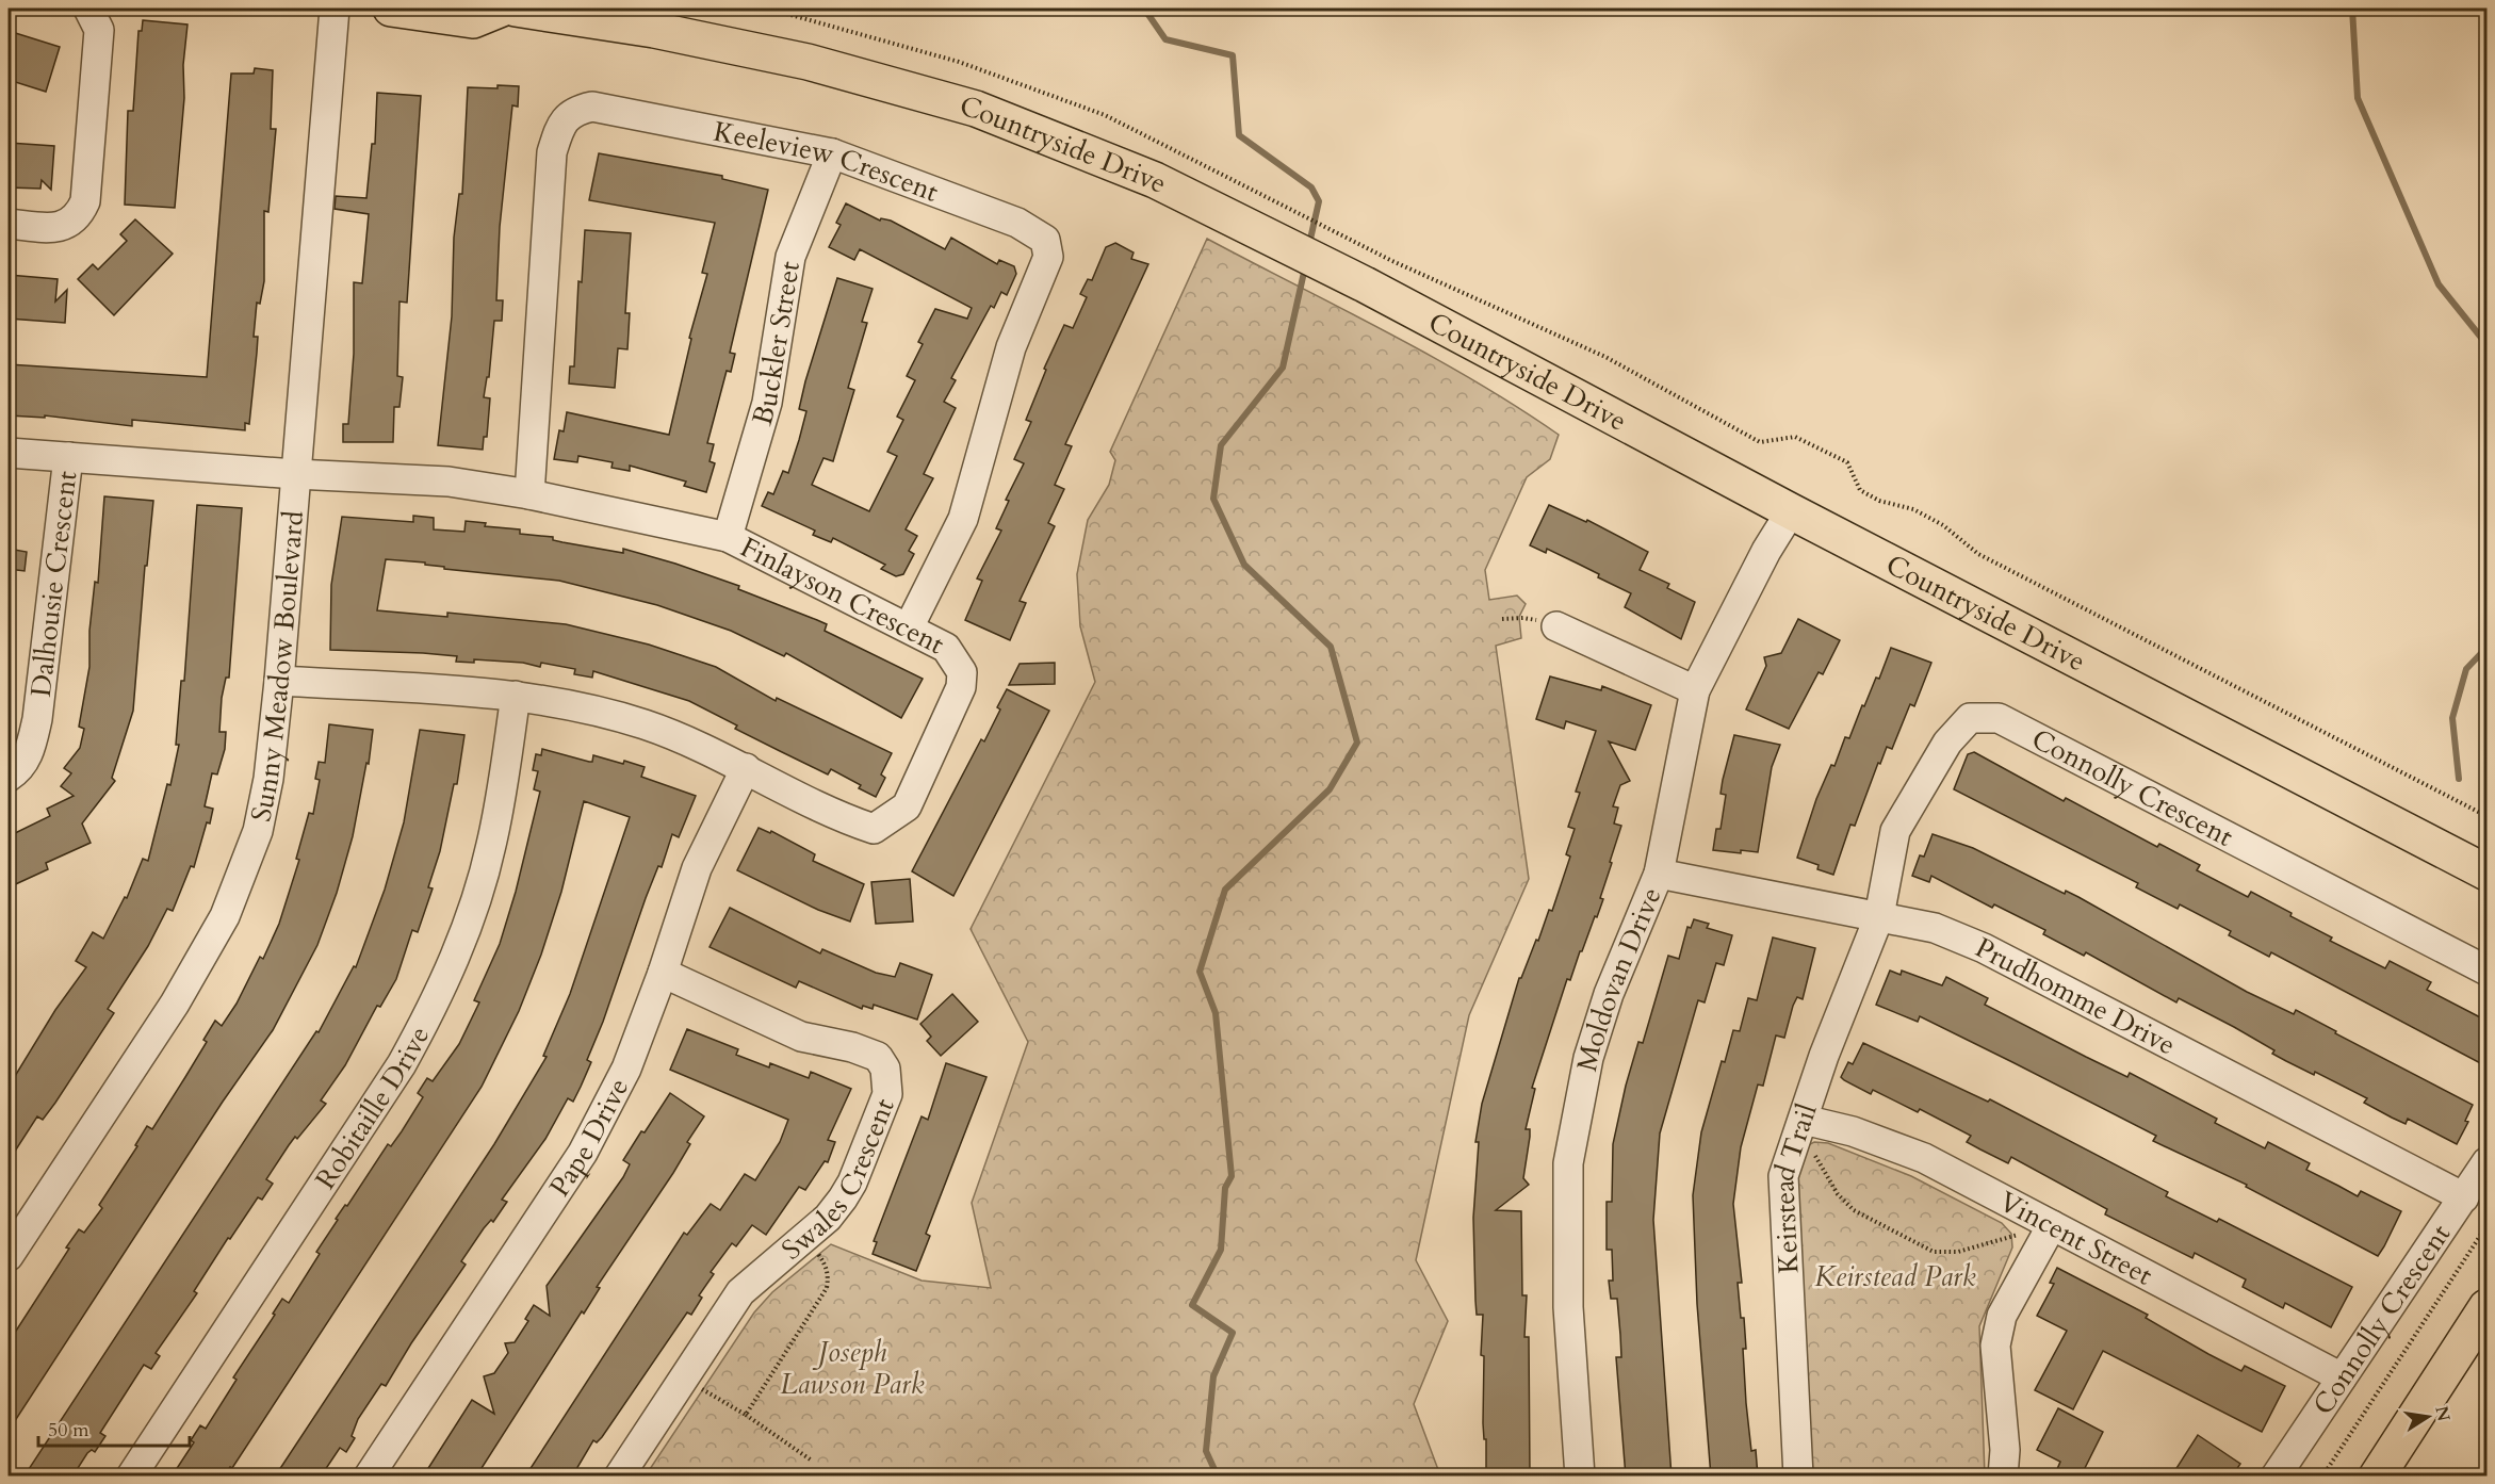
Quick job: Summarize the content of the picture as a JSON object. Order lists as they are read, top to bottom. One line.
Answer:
{"streets":{"main road":["Countryside Drive"],"street":["Keeleview Crescent","Buckler Street","Dalhousie Crescent","Finlayson Crescent","Sunny Meadow Boulevard","Connolly Crescent","Moldovan Drive","Prudhomme Drive","Robitaille Drive","Pape Drive","Swales Crescent","Keirstead Trail","Vincent Street"]},"crossings":[["Countryside Drive","Moldovan Drive"],["Keeleview Crescent","Buckler Street"],["Keeleview Crescent","Finlayson Crescent"],["Buckler Street","Finlayson Crescent"],["Dalhousie Crescent","Finlayson Crescent"],["Finlayson Crescent","Sunny Meadow Boulevard"],["Finlayson Crescent","Robitaille Drive"],["Finlayson Crescent","Pape Drive"],["Connolly Crescent","Prudhomme Drive"],["Connolly Crescent","Keirstead Trail"],["Connolly Crescent","Vincent Street"],["Moldovan Drive","Prudhomme Drive"],["Prudhomme Drive","Keirstead Trail"],["Pape Drive","Swales Crescent"],["Keirstead Trail","Vincent Street"]],"parks":["Keirstead Park","Joseph Lawson Park"],"scale_bar":"50 m","north":"right"}
